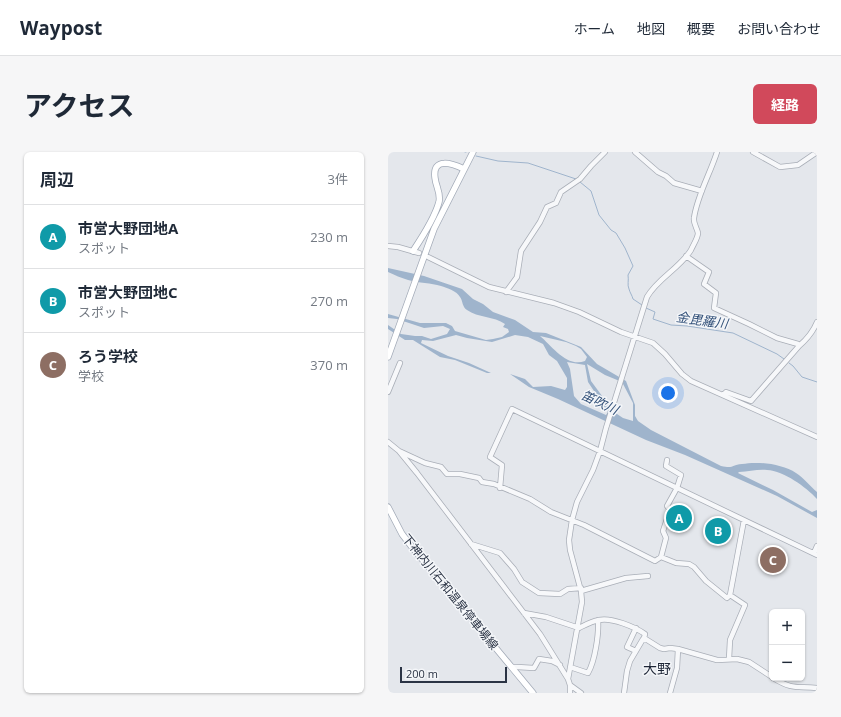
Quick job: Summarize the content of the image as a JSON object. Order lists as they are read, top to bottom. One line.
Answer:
{"streets":{"main road":["下神内川石和温泉停車場線"]},"districts":["大野"],"water":["金毘羅川","笛吹川"],"scale_bar":"200 m","page":{"header":"Waypost","nav":["ホーム","地図","概要","お問い合わせ"],"title":"アクセス","buttons":"経路","heading":["周辺","3件"],"list":[{"mark":"A","name":"市営大野団地A","note":"スポット","value":"230 m"},{"mark":"B","name":"市営大野団地C","note":"スポット","value":"270 m"},{"mark":"C","name":"ろう学校","note":"学校","value":"370 m"}],"pins":["A","B","C"],"map_buttons":["+","−"],"scale":"200 m"}}
